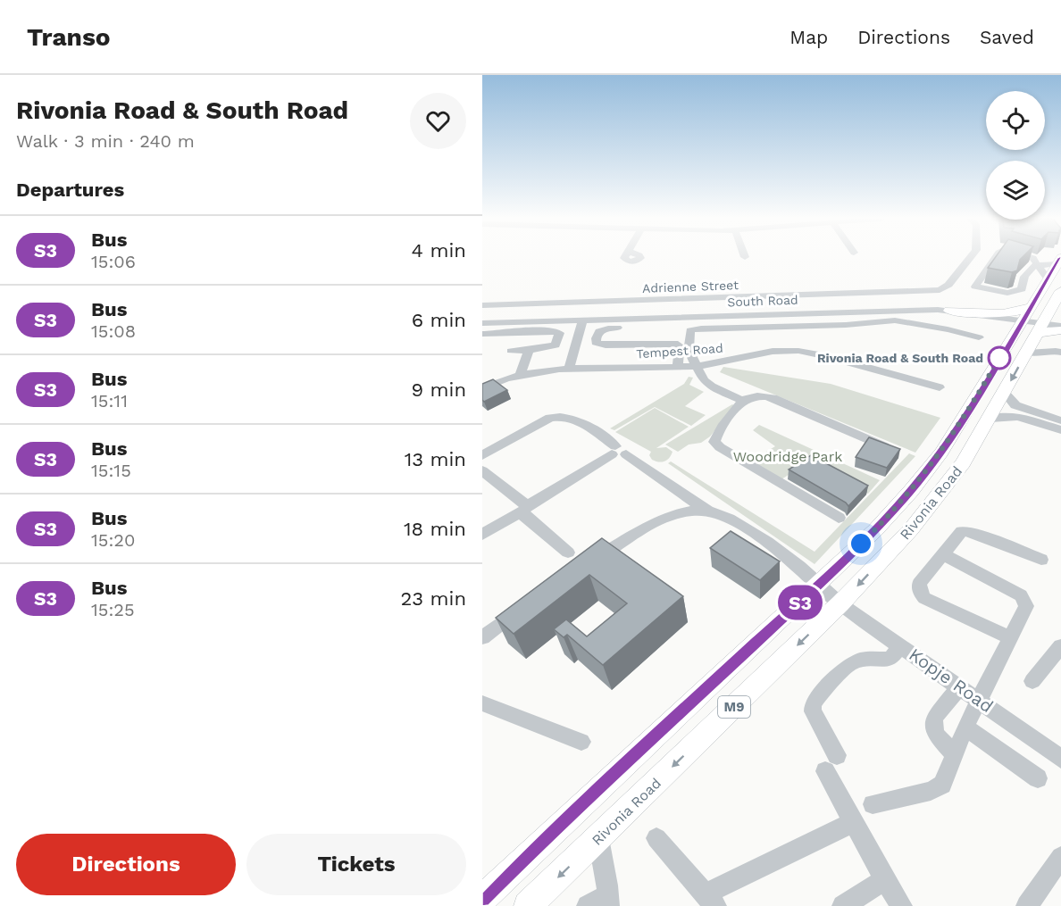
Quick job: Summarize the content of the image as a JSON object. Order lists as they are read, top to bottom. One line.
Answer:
{"streets":{"main road":["Rivonia Road","M9"],"street":["Adrienne Street","South Road","Tempest Road","Kopje Road"]},"crossings":[["South Road","Rivonia Road"],["Rivonia Road","Kopje Road"]],"parks":["Woodridge Park"],"places":["Rivonia Road & South Road"],"lines":["bus line S3"],"page":{"header":"Transo","nav":["Map","Directions","Saved"],"heading":[["Rivonia Road & South Road","Walk · 3 min · 240 m"],"Departures"],"on_map":"S3","list":[{"mark":"S3","name":"Bus","note":"15:06","value":"4 min"},{"mark":"S3","name":"Bus","note":"15:08","value":"6 min"},{"mark":"S3","name":"Bus","note":"15:11","value":"9 min"},{"mark":"S3","name":"Bus","note":"15:15","value":"13 min"},{"mark":"S3","name":"Bus","note":"15:20","value":"18 min"},{"mark":"S3","name":"Bus","note":"15:25","value":"23 min"}],"buttons":["Directions","Tickets"]}}
